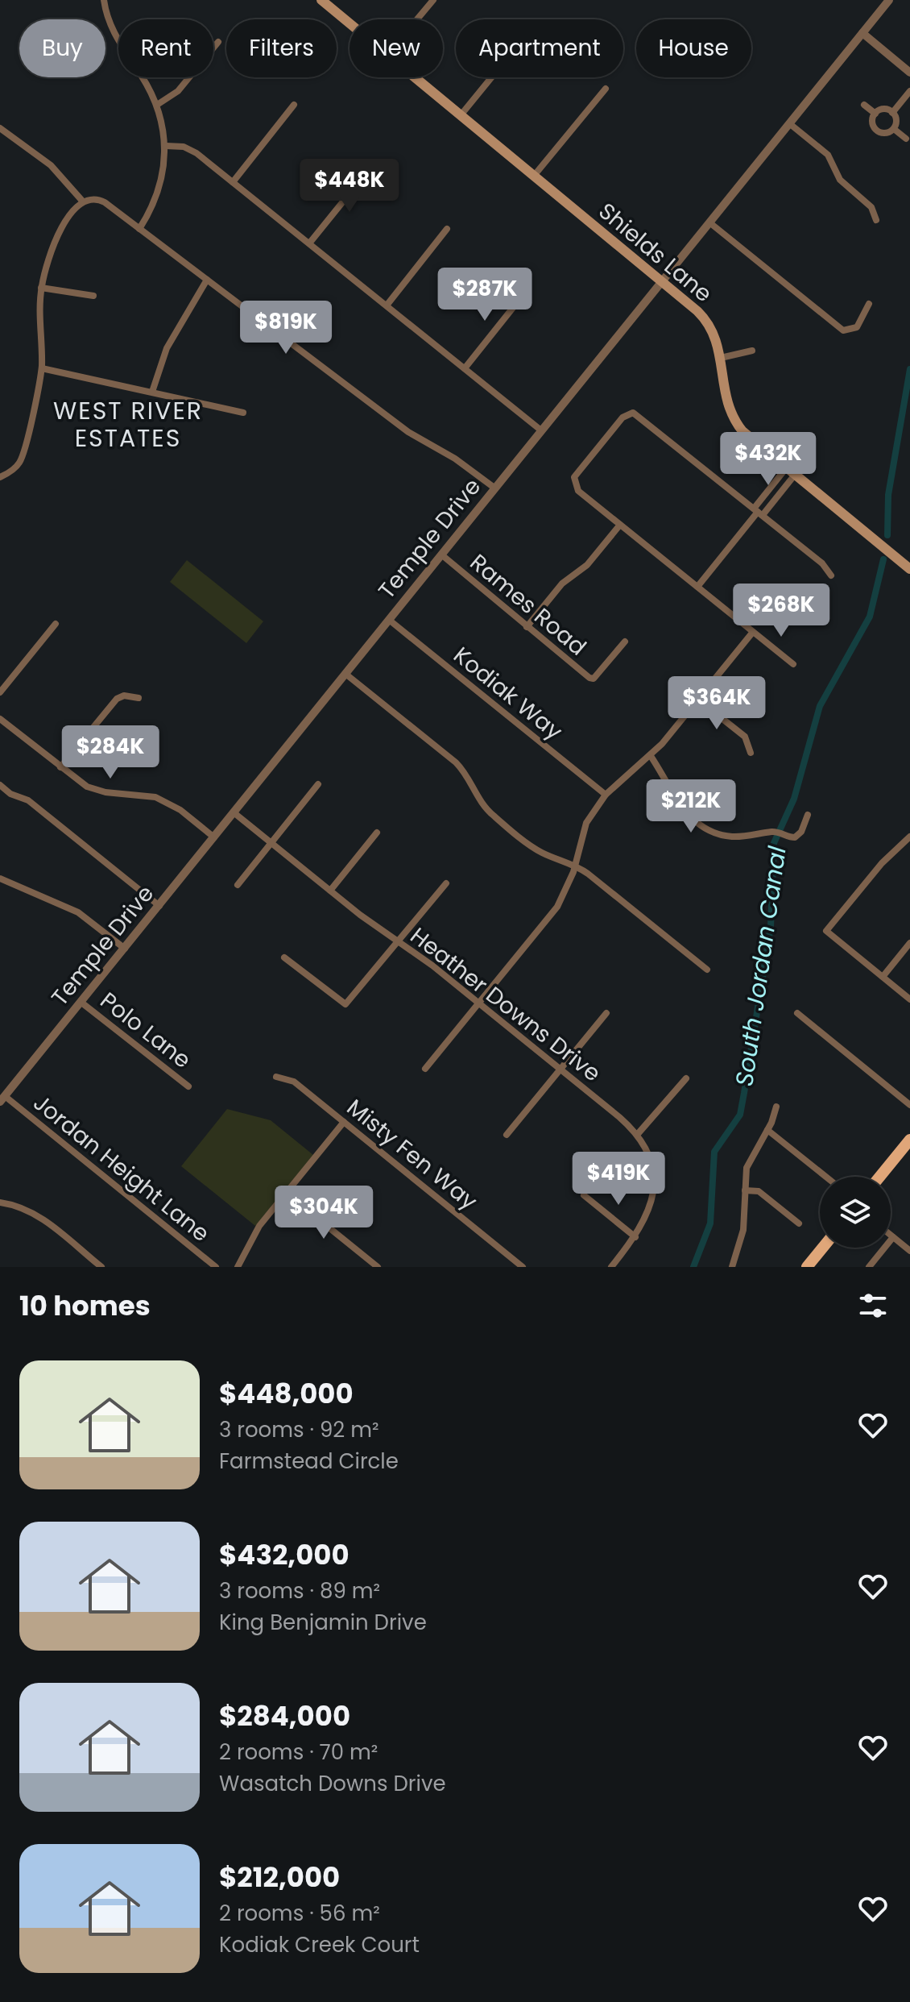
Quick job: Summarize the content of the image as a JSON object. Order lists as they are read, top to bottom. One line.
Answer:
{"streets":{"main road":["Shields Lane"],"street":["Temple Drive","Rames Road","Kodiak Way","Heather Downs Drive","Polo Lane","Misty Fen Way","Jordan Height Lane"]},"crossings":[["Shields Lane","Temple Drive"],["Temple Drive","Rames Road"],["Temple Drive","Kodiak Way"],["Temple Drive","Heather Downs Drive"],["Temple Drive","Polo Lane"],["Temple Drive","Jordan Height Lane"]],"districts":["WEST RIVER ESTATES"],"water":["South Jordan Canal"],"page":{"chip":["Buy","Rent","Filters","New","Apartment","House"],"price":["$448K","$287K","$819K","$432K","$268K","$364K","$284K","$212K","$419K","$304K"],"heading":"10 homes","list":[{"name":"$448,000","note":"3 rooms · 92 m² · Farmstead Circle"},{"name":"$432,000","note":"3 rooms · 89 m² · King Benjamin Drive"},{"name":"$284,000","note":"2 rooms · 70 m² · Wasatch Downs Drive"},{"name":"$212,000","note":"2 rooms · 56 m² · Kodiak Creek Court"}]}}
